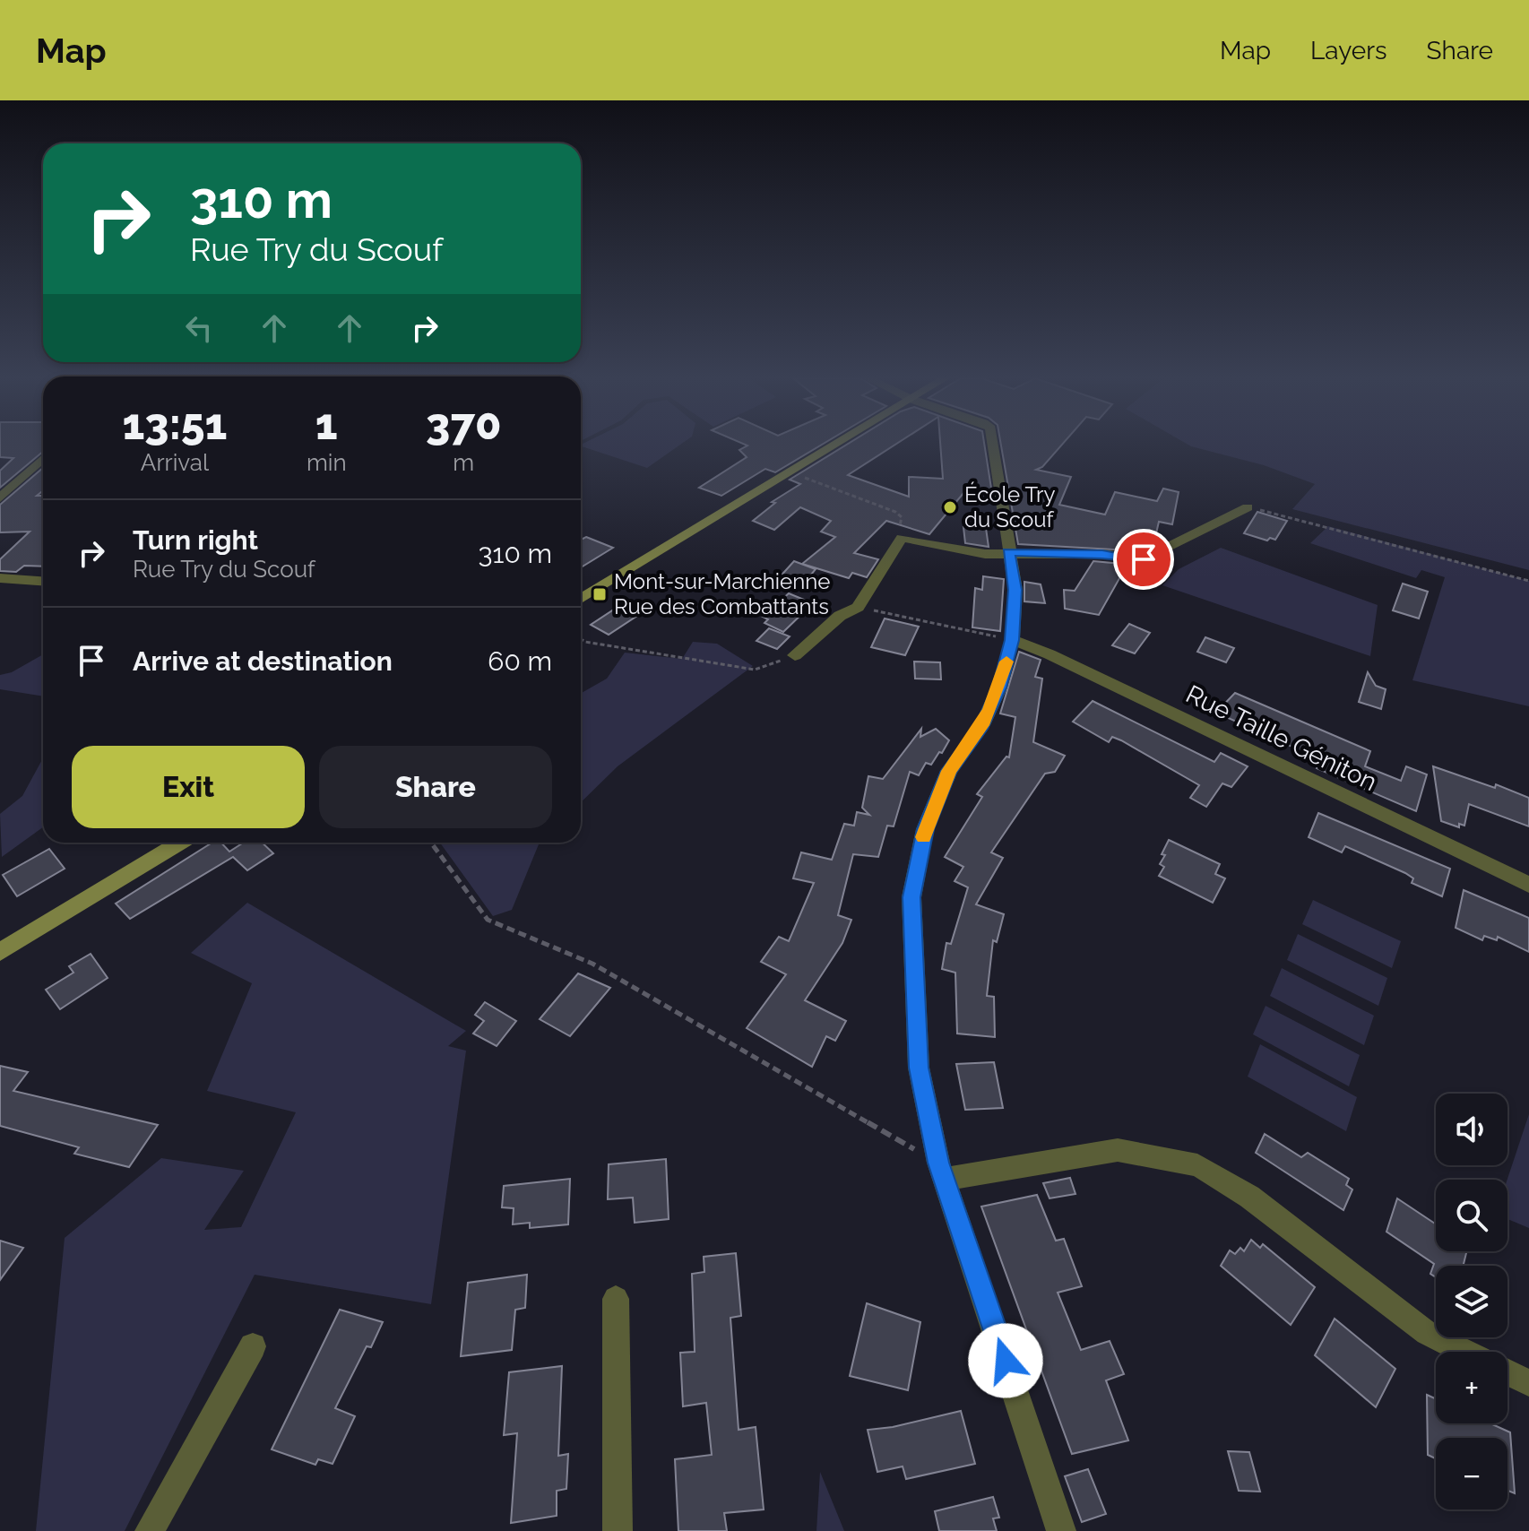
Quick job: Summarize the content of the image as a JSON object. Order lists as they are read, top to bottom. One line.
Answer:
{"streets":{"street":["Rue Taille Géniton"]},"places":{"other":["École Try du Scouf"],"transit":["Mont-sur-Marchienne Rue des Combattants"]},"page":{"header":"Map","nav":["Map","Layers","Share"],"turn":["310 m","Rue Try du Scouf"],"eta":["13:51","Arrival","1","min","370","m"],"list":[{"name":"Turn right","note":"Rue Try du Scouf","value":"310 m"},{"name":"Arrive at destination","value":"60 m"}],"buttons":["Exit","Share"],"map_buttons":["+","−"]}}
